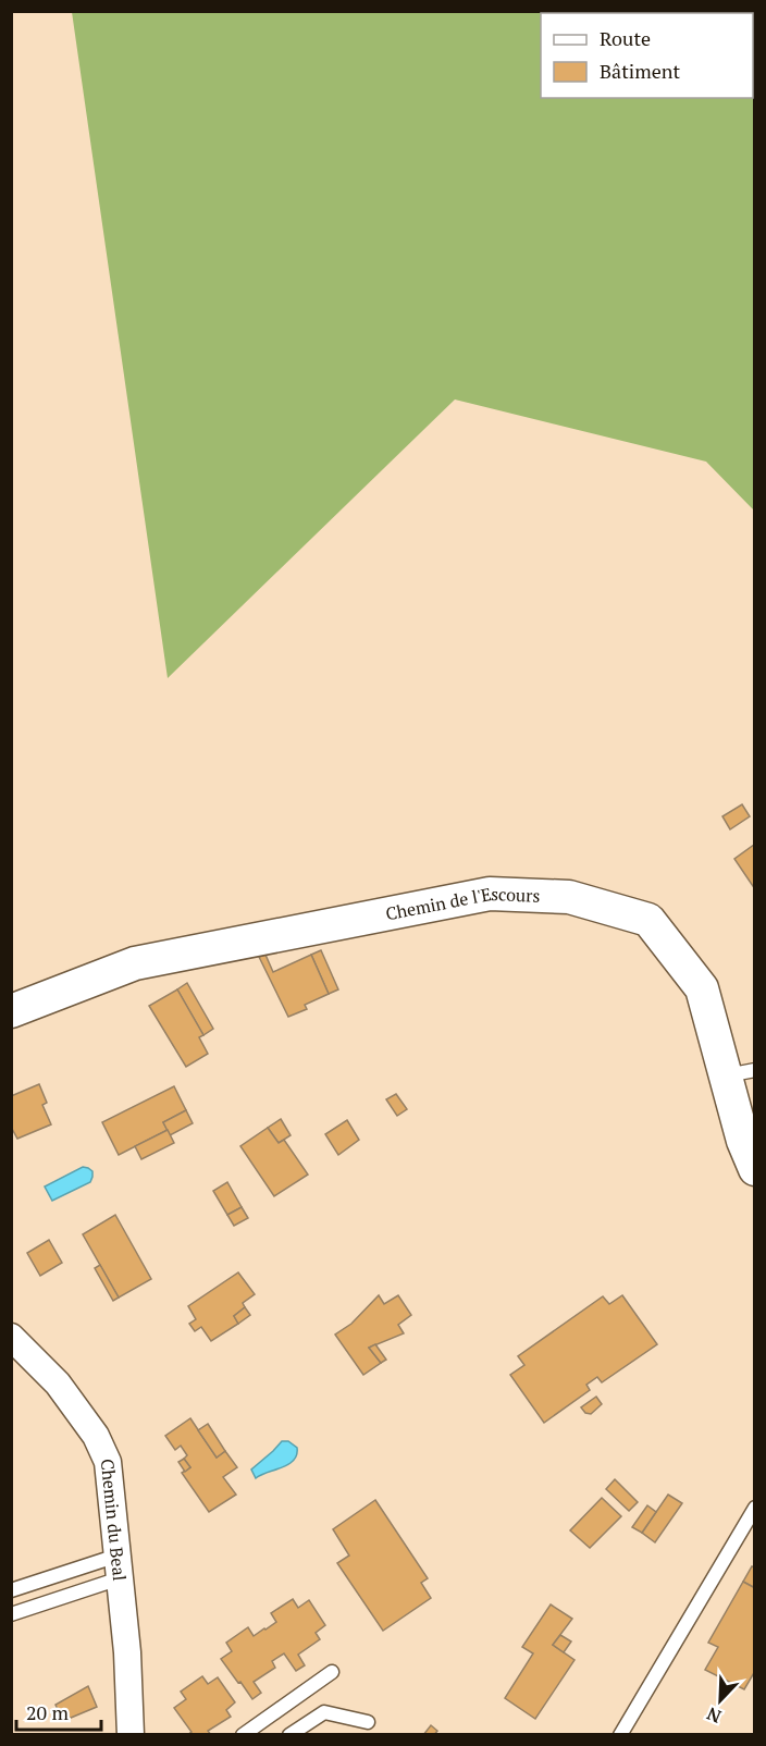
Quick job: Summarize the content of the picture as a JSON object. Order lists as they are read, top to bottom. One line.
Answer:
{"streets":{"street":["Chemin de l'Escours","Chemin du Beal"]},"legend":["Route","Bâtiment"],"scale_bar":"20 m","north":"bottom left"}
